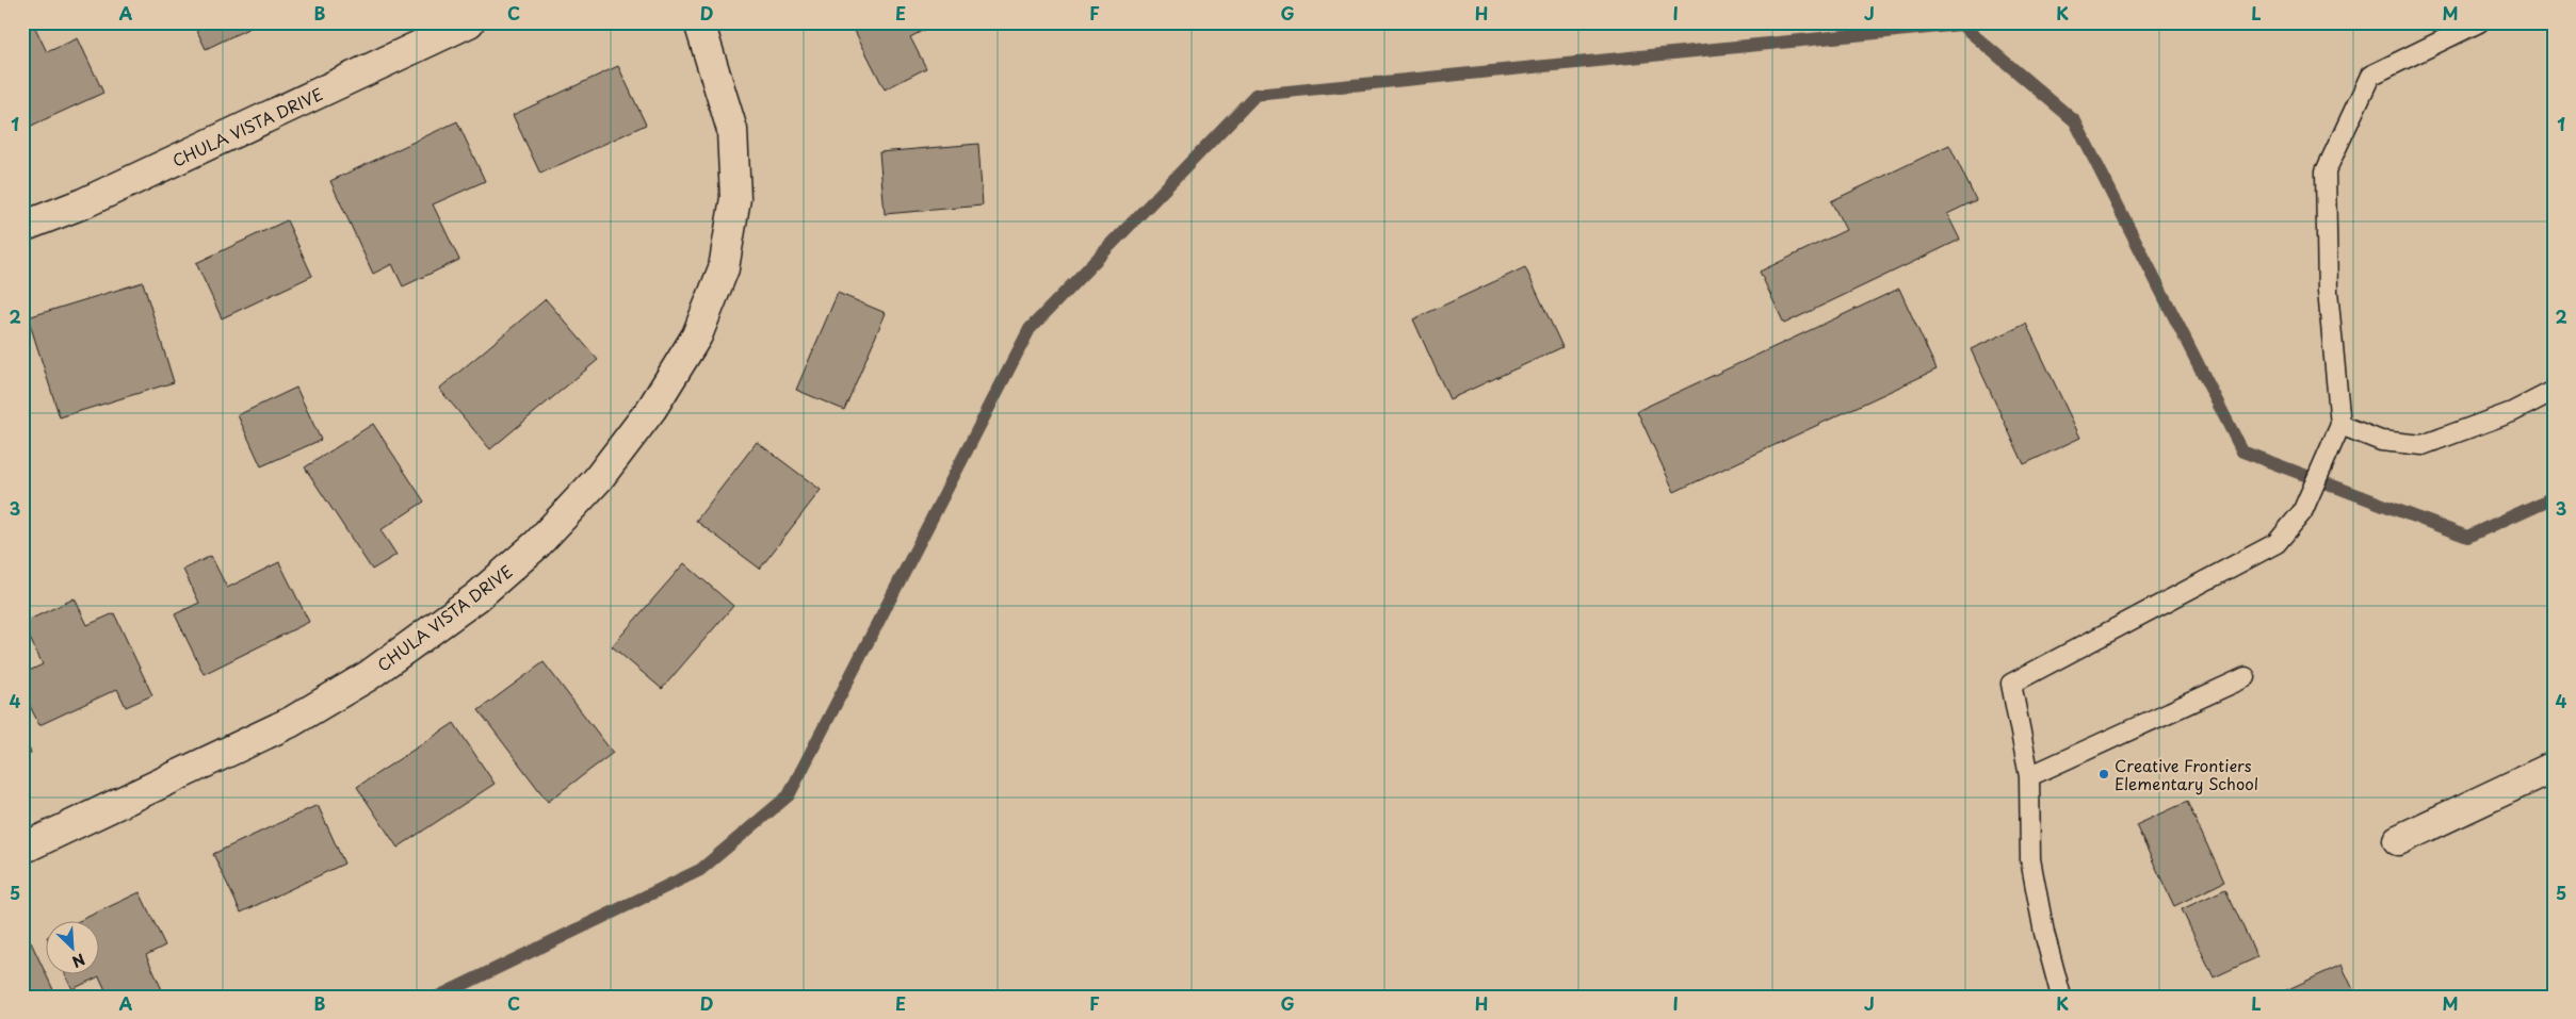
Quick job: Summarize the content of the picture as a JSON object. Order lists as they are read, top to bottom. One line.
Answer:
{"streets":{"street":["CHULA VISTA DRIVE"]},"places":["Creative Frontiers Elementary School"],"north":"bottom right","grid":{"columns":["A","B","C","D","E","F","G","H","I","J","K","L","M"],"rows":["1","2","3","4","5"]}}
